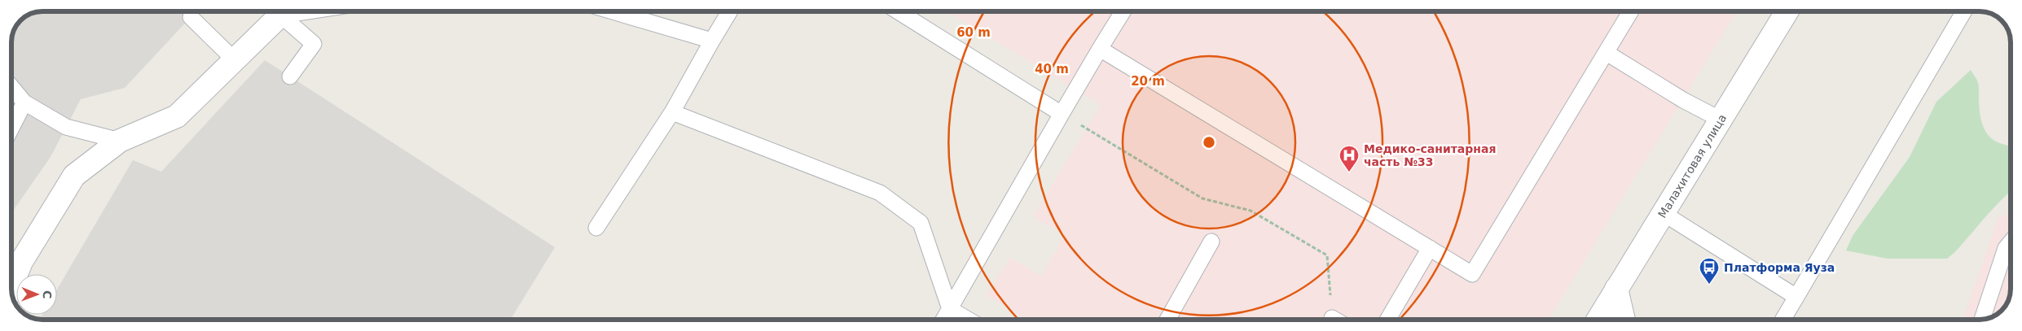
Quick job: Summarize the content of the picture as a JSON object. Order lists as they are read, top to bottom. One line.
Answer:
{"streets":{"street":["Малахитовая улица"]},"places":{"hospital":["Медико-санитарная часть №33"],"bus stop":["Платформа Яуза"]},"north":"right","rings":["60 m","40 m","20 m"]}
